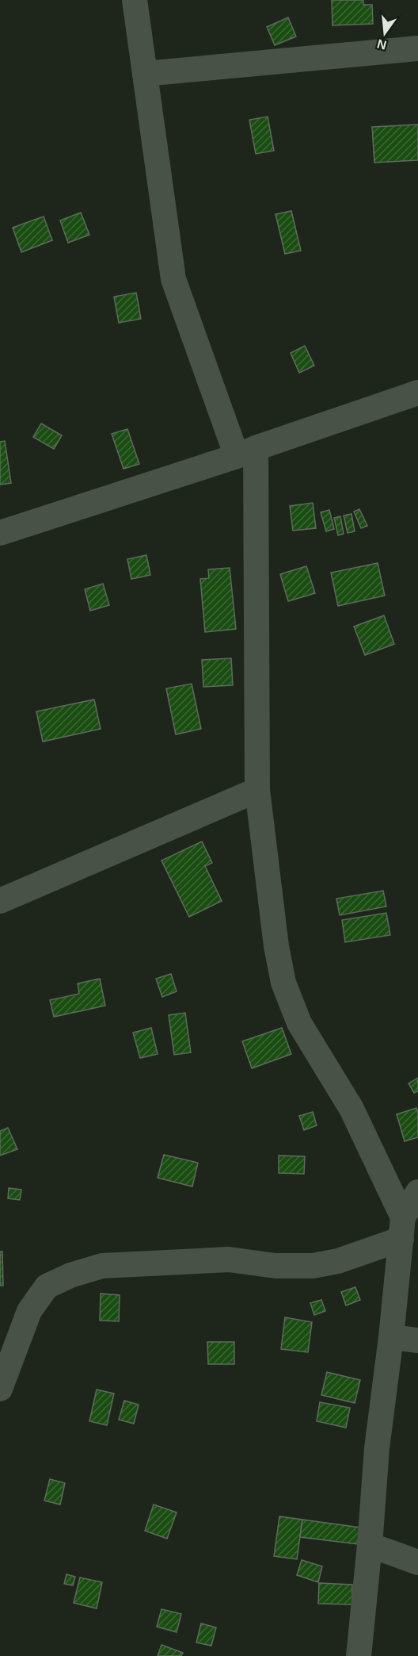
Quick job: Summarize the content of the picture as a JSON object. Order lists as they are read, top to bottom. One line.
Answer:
{"north":"bottom"}
